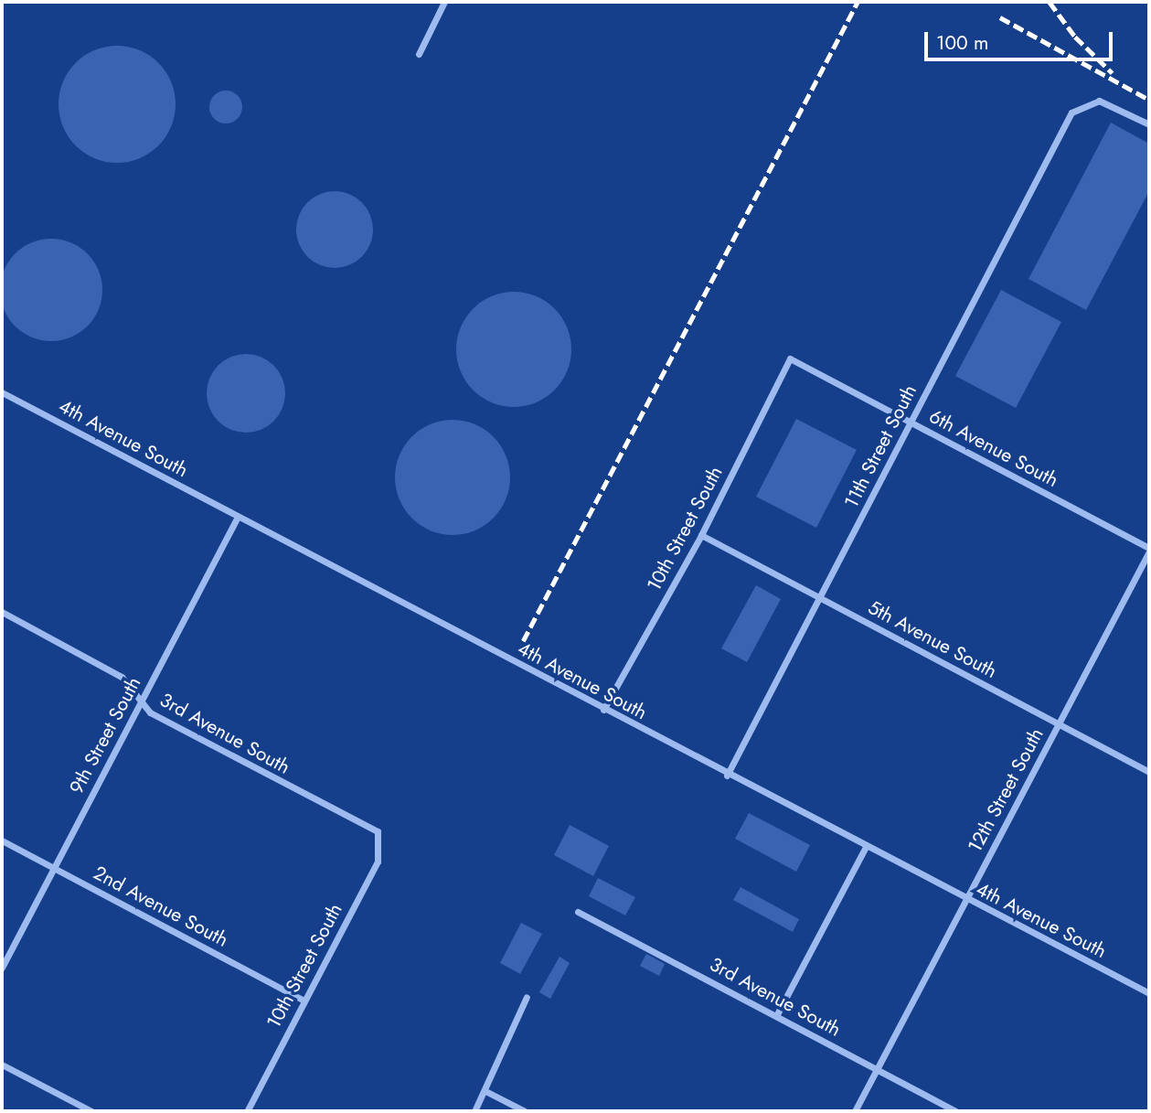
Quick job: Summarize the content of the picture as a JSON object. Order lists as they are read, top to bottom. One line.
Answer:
{"streets":{"street":["4th Avenue South","11th Street South","6th Avenue South","10th Street South","5th Avenue South","3rd Avenue South","9th Street South","12th Street South","2nd Avenue South"]},"crossings":[["4th Avenue South","11th Street South"],["4th Avenue South","10th Street South"],["4th Avenue South","9th Street South"],["4th Avenue South","12th Street South"],["11th Street South","6th Avenue South"],["11th Street South","5th Avenue South"],["6th Avenue South","10th Street South"],["6th Avenue South","12th Street South"],["10th Street South","5th Avenue South"],["10th Street South","3rd Avenue South"],["10th Street South","2nd Avenue South"],["5th Avenue South","12th Street South"],["3rd Avenue South","9th Street South"],["3rd Avenue South","12th Street South"],["9th Street South","2nd Avenue South"]],"scale_bar":"100 m"}
